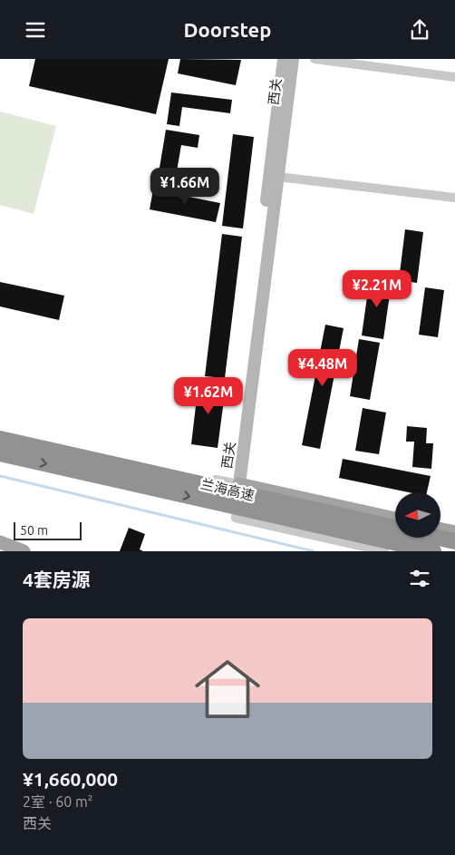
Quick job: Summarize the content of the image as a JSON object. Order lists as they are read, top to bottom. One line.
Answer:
{"streets":{"highway":["兰海高速"],"main road":["西关"]},"scale_bar":"50 m","north":"left","page":{"header":"Doorstep","price":["¥1.66M","¥2.21M","¥4.48M","¥1.62M"],"scale":"50 m","heading":"4套房源","list":[{"name":"¥1,660,000","note":"2室 · 60 m² · 西关"}]}}
